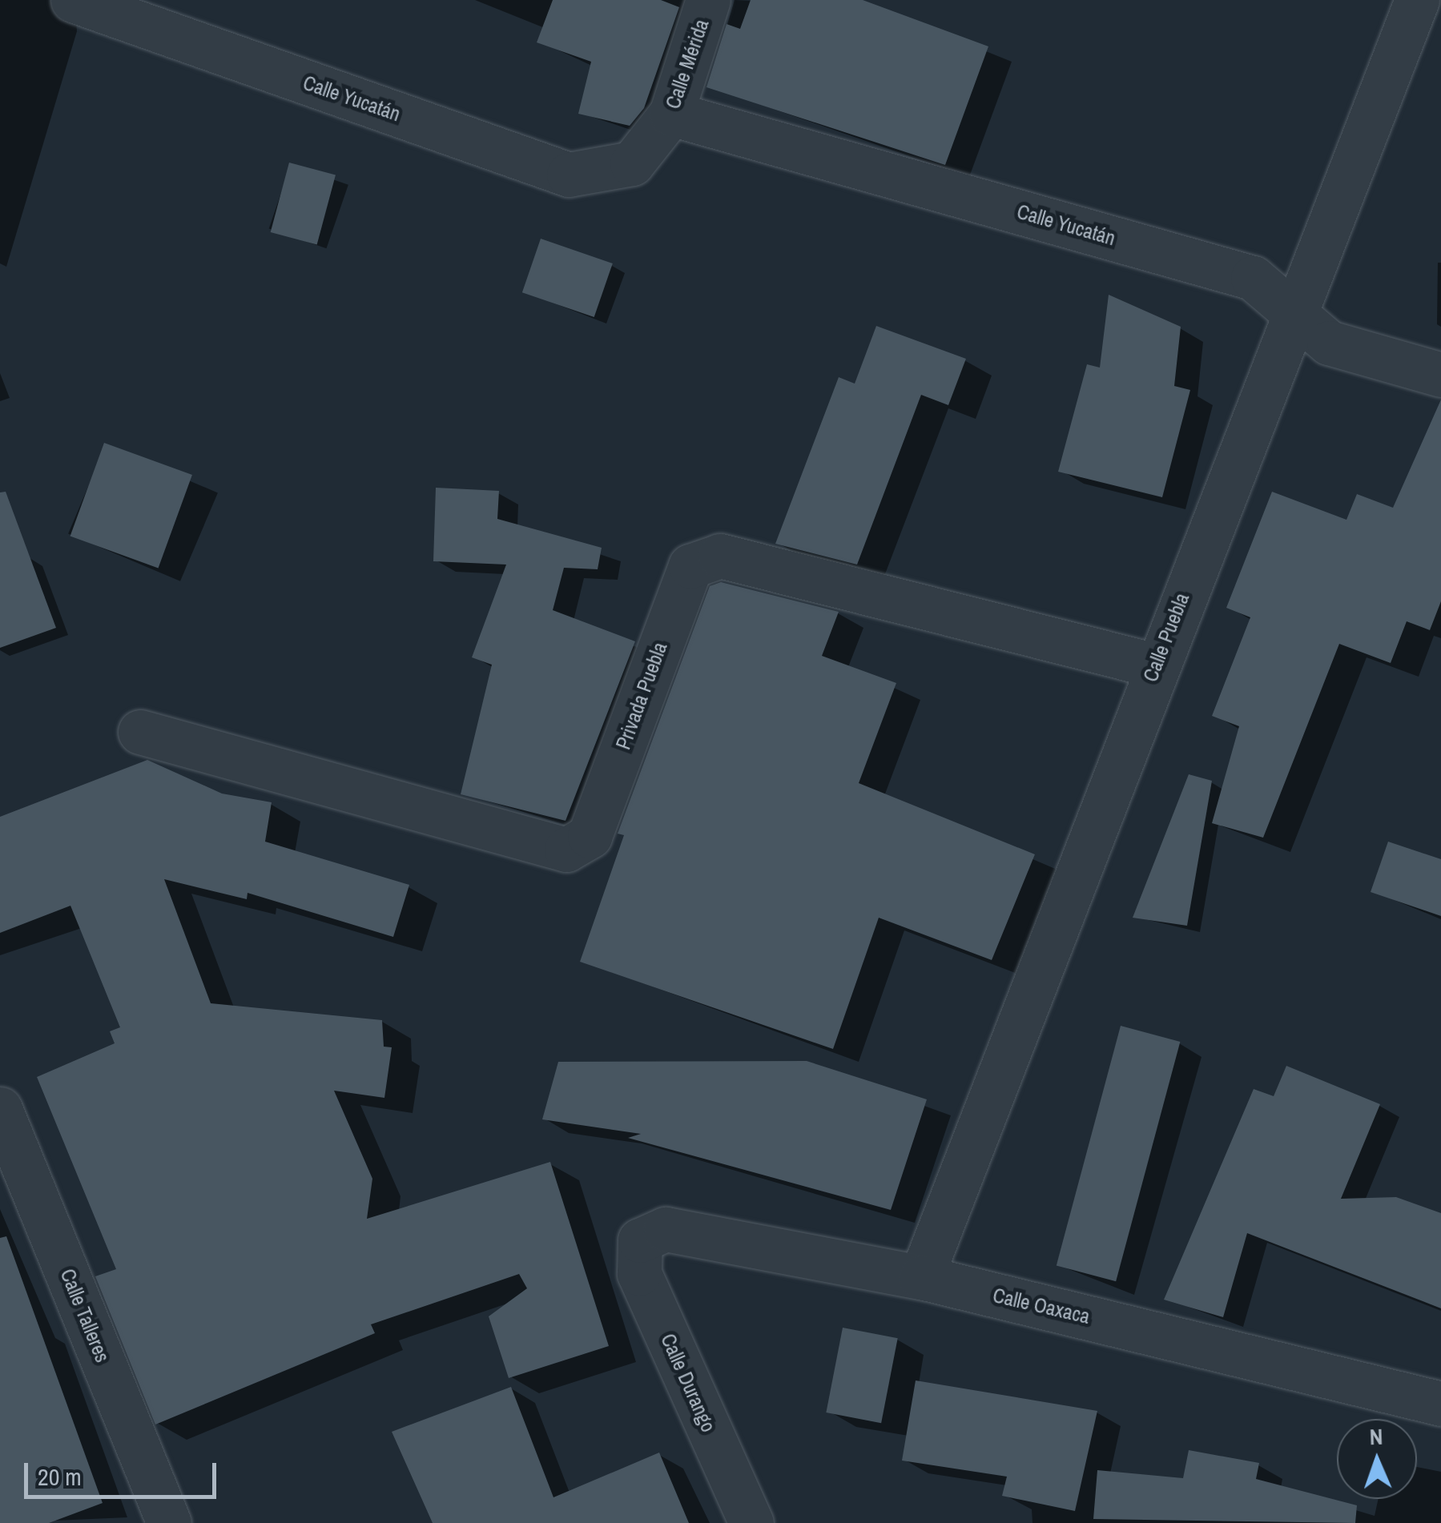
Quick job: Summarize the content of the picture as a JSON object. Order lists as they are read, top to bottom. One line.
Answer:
{"streets":{"street":["Calle Mérida","Calle Yucatán","Calle Puebla","Privada Puebla","Calle Oaxaca","Calle Talleres","Calle Durango"]},"crossings":[["Calle Mérida","Calle Yucatán"],["Calle Yucatán","Calle Puebla"],["Calle Puebla","Privada Puebla"],["Calle Puebla","Calle Oaxaca"],["Calle Oaxaca","Calle Durango"]],"scale_bar":"20 m","north":"top"}
